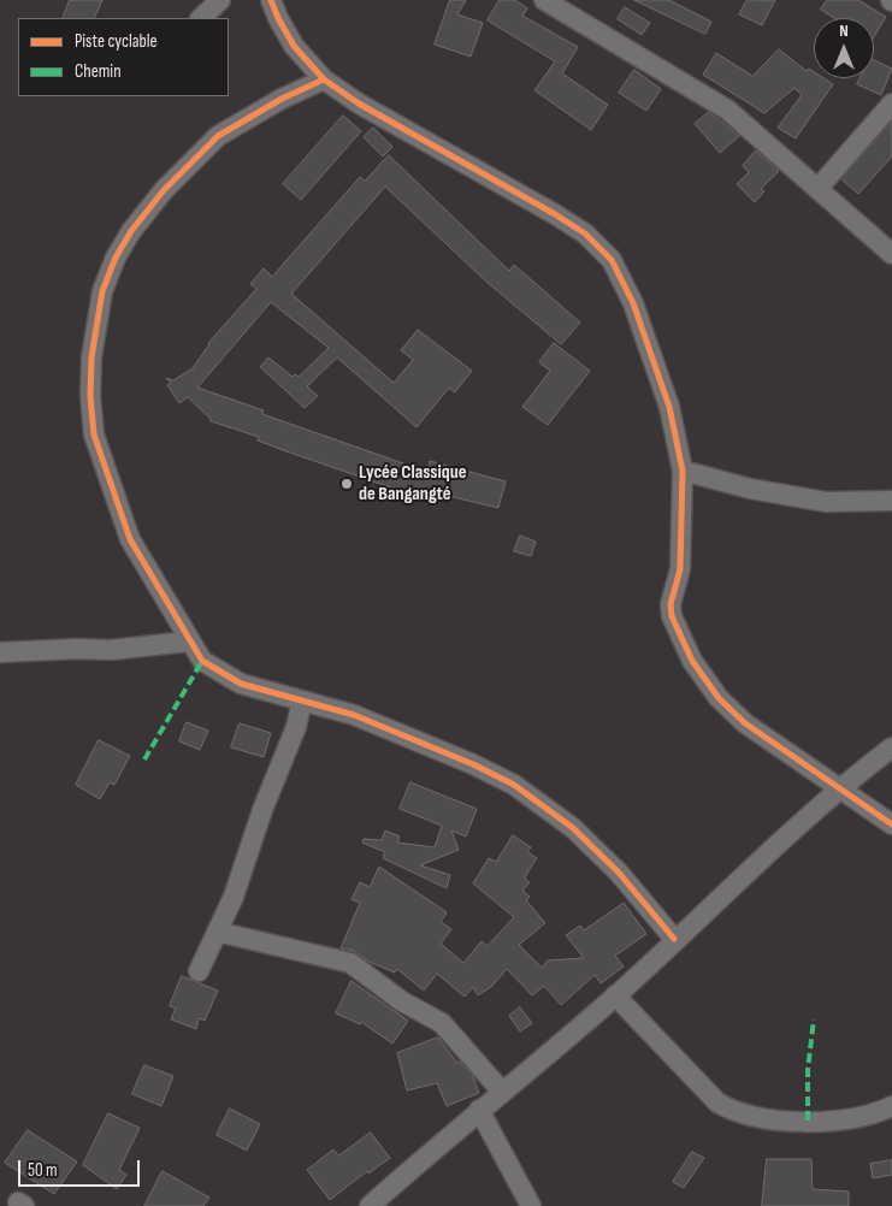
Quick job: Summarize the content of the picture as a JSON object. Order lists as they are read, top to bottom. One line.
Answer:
{"places":["Lycée Classique de Bangangté"],"legend":["Piste cyclable","Chemin"],"scale_bar":"50 m","north":"top"}
